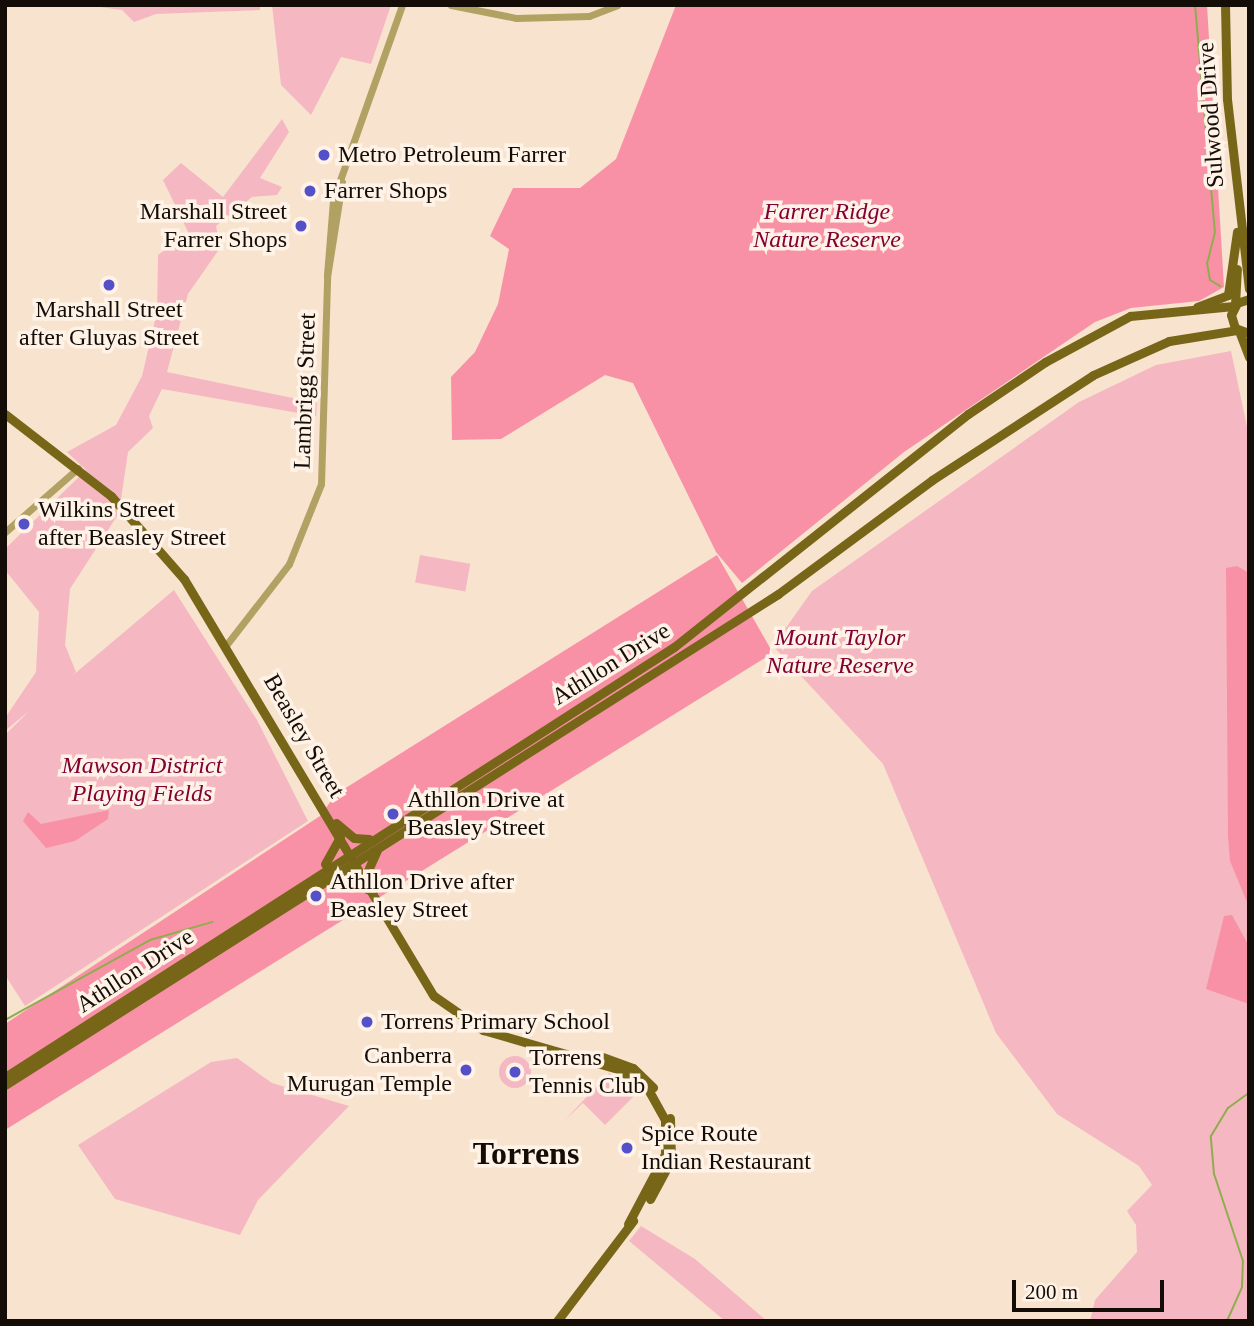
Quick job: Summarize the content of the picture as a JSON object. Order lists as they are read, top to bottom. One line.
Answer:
{"streets":{"main road":["Sulwood Drive","Athllon Drive","Beasley Street"],"street":["Lambrigg Street"]},"crossings":[["Sulwood Drive","Athllon Drive"],["Lambrigg Street","Beasley Street"],["Athllon Drive","Beasley Street"]],"districts":["Torrens"],"parks":["Farrer Ridge Nature Reserve","Mount Taylor Nature Reserve","Mawson District Playing Fields"],"places":["Metro Petroleum Farrer","Farrer Shops","Marshall Street Farrer Shops","Marshall Street after Gluyas Street","Wilkins Street after Beasley Street","Athllon Drive at Beasley Street","Athllon Drive after Beasley Street","Torrens Primary School","Canberra Murugan Temple","Torrens Tennis Club","Spice Route Indian Restaurant"],"scale_bar":"200 m"}
